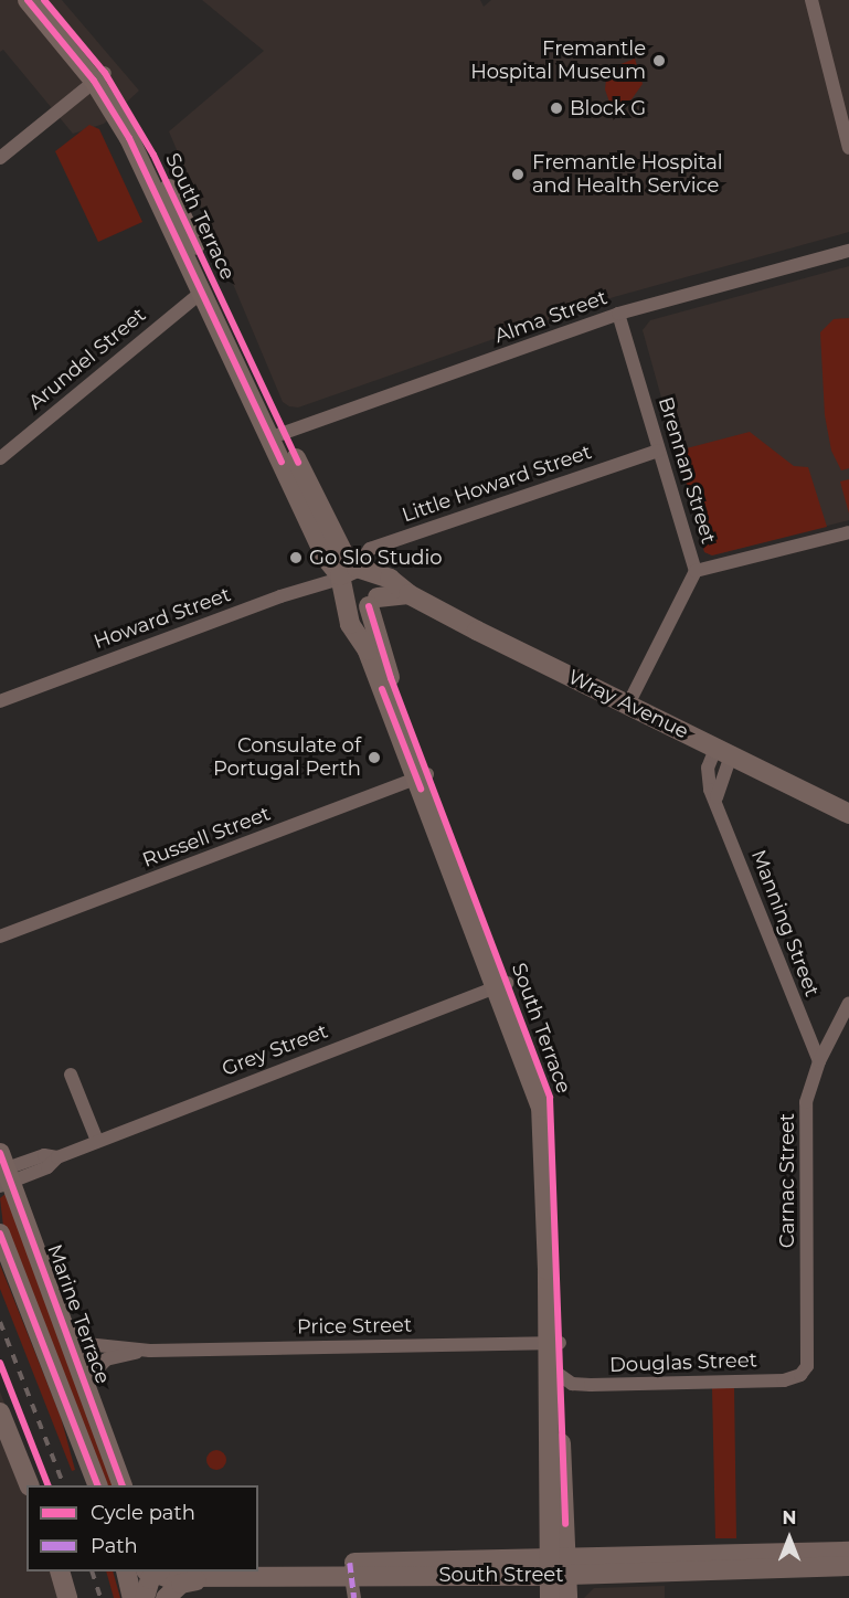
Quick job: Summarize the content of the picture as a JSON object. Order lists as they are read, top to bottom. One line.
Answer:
{"streets":{"street":["South Terrace","Alma Street","Arundel Street","Brennan Street","Little Howard Street","Howard Street","Wray Avenue","Russell Street","Manning Street","Grey Street","Carnac Street","Marine Terrace","Price Street","Douglas Street","South Street"]},"crossings":[["South Terrace","Alma Street"],["South Terrace","Arundel Street"],["South Terrace","Little Howard Street"],["South Terrace","Howard Street"],["South Terrace","Wray Avenue"],["South Terrace","Russell Street"],["South Terrace","Grey Street"],["South Terrace","Price Street"],["South Terrace","Douglas Street"],["South Terrace","South Street"],["Alma Street","Brennan Street"],["Brennan Street","Little Howard Street"],["Brennan Street","Wray Avenue"],["Little Howard Street","Howard Street"],["Little Howard Street","Wray Avenue"],["Howard Street","Wray Avenue"],["Wray Avenue","Manning Street"],["Manning Street","Carnac Street"],["Grey Street","Marine Terrace"],["Carnac Street","Douglas Street"],["Marine Terrace","Price Street"]],"places":["Fremantle Hospital Museum","Block G","Fremantle Hospital and Health Service","Go Slo Studio","Consulate of Portugal Perth"],"legend":["Cycle path","Path"],"north":"top"}
